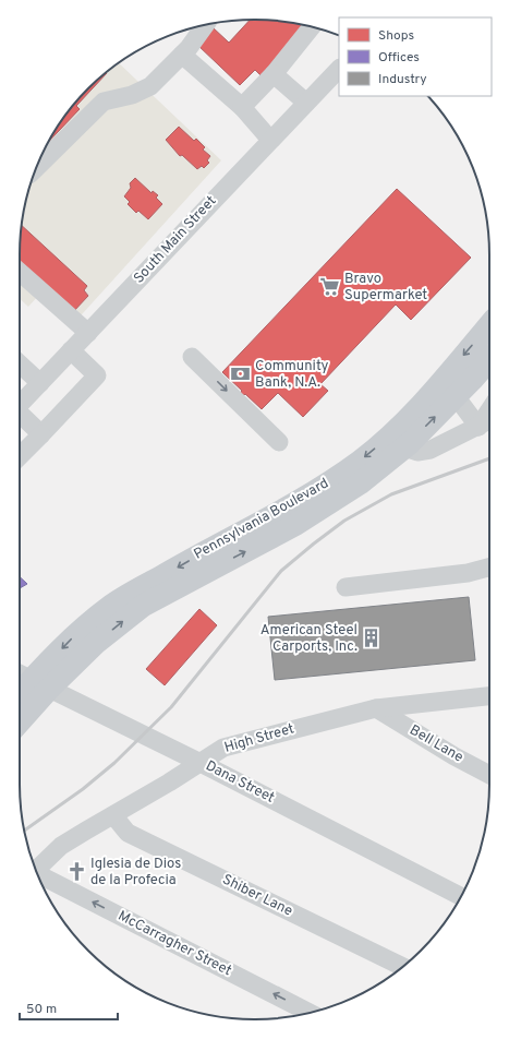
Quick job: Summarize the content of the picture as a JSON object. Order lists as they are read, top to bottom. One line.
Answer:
{"streets":{"main road":["Pennsylvania Boulevard"],"street":["South Main Street","High Street","Bell Lane","Dana Street","Shiber Lane","McCarragher Street"]},"crossings":[["Pennsylvania Boulevard","Dana Street"],["High Street","Bell Lane"],["High Street","Dana Street"],["High Street","Shiber Lane"]],"one_way":["McCarragher Street"],"places":{"supermarket":["Bravo Supermarket"],"bank":["Community Bank, N.A."],"building":["American Steel Carports, Inc."],"church":["Iglesia de Dios de la Profecia"]},"legend":["Shops","Offices","Industry"],"scale_bar":"50 m"}
